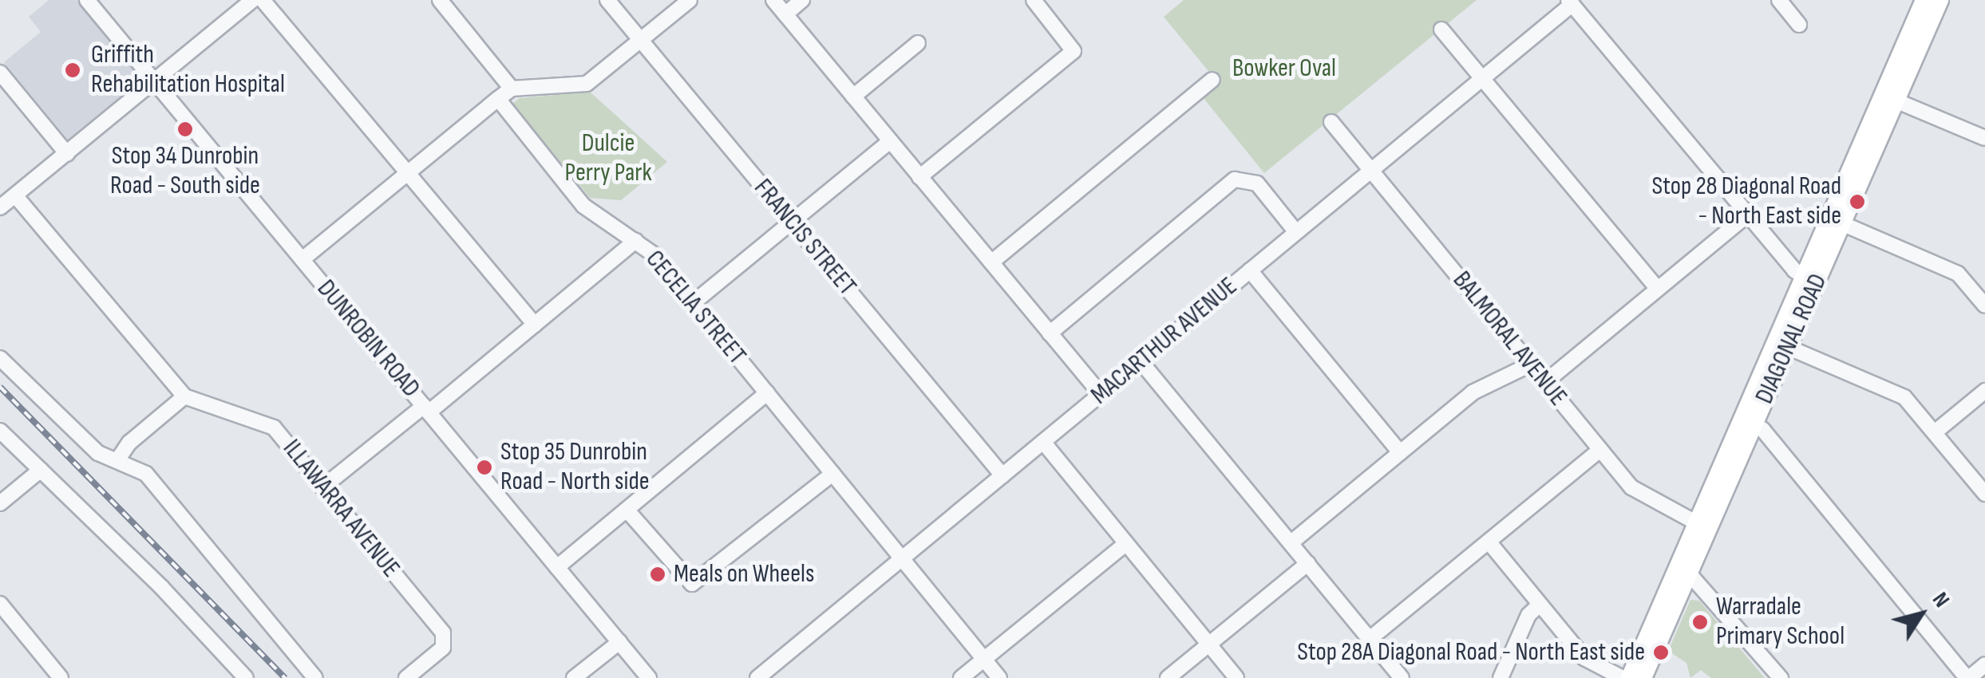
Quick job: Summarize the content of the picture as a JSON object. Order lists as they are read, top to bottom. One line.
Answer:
{"streets":{"main road":["DIAGONAL ROAD"],"street":["FRANCIS STREET","CECELIA STREET","DUNROBIN ROAD","BALMORAL AVENUE","MACARTHUR AVENUE","ILLAWARRA AVENUE"]},"crossings":[["FRANCIS STREET","MACARTHUR AVENUE"],["CECELIA STREET","MACARTHUR AVENUE"],["BALMORAL AVENUE","DIAGONAL ROAD"],["BALMORAL AVENUE","MACARTHUR AVENUE"]],"parks":["Bowker Oval","Dulcie Perry Park"],"places":["Griffith Rehabilitation Hospital","Stop 34 Dunrobin Road - South side","Stop 28 Diagonal Road - North East side","Stop 35 Dunrobin Road - North side","Meals on Wheels","Warradale Primary School","Stop 28A Diagonal Road - North East side"],"north":"top right"}
